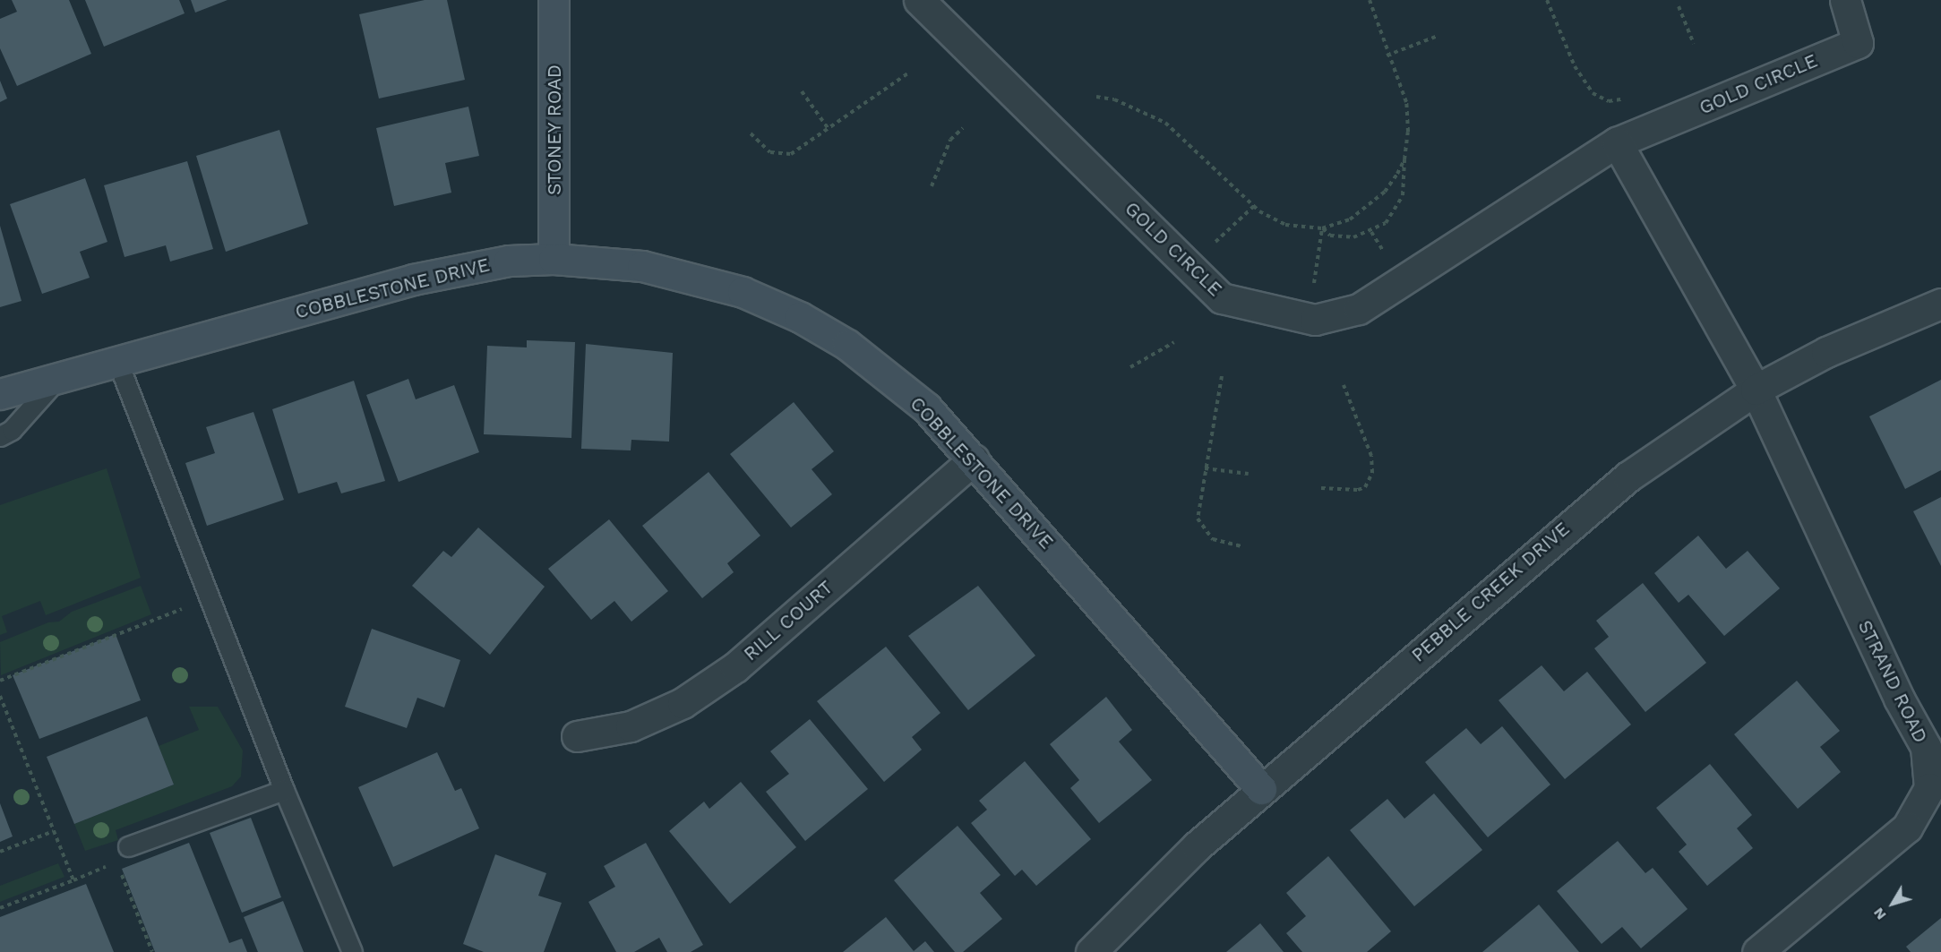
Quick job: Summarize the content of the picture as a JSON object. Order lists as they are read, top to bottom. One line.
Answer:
{"streets":{"street":["GOLD CIRCLE","STONEY ROAD","COBBLESTONE DRIVE","PEBBLE CREEK DRIVE","RILL COURT","STRAND ROAD"]},"crossings":[["STONEY ROAD","COBBLESTONE DRIVE"],["COBBLESTONE DRIVE","PEBBLE CREEK DRIVE"],["COBBLESTONE DRIVE","RILL COURT"],["PEBBLE CREEK DRIVE","STRAND ROAD"]],"north":"bottom left"}
